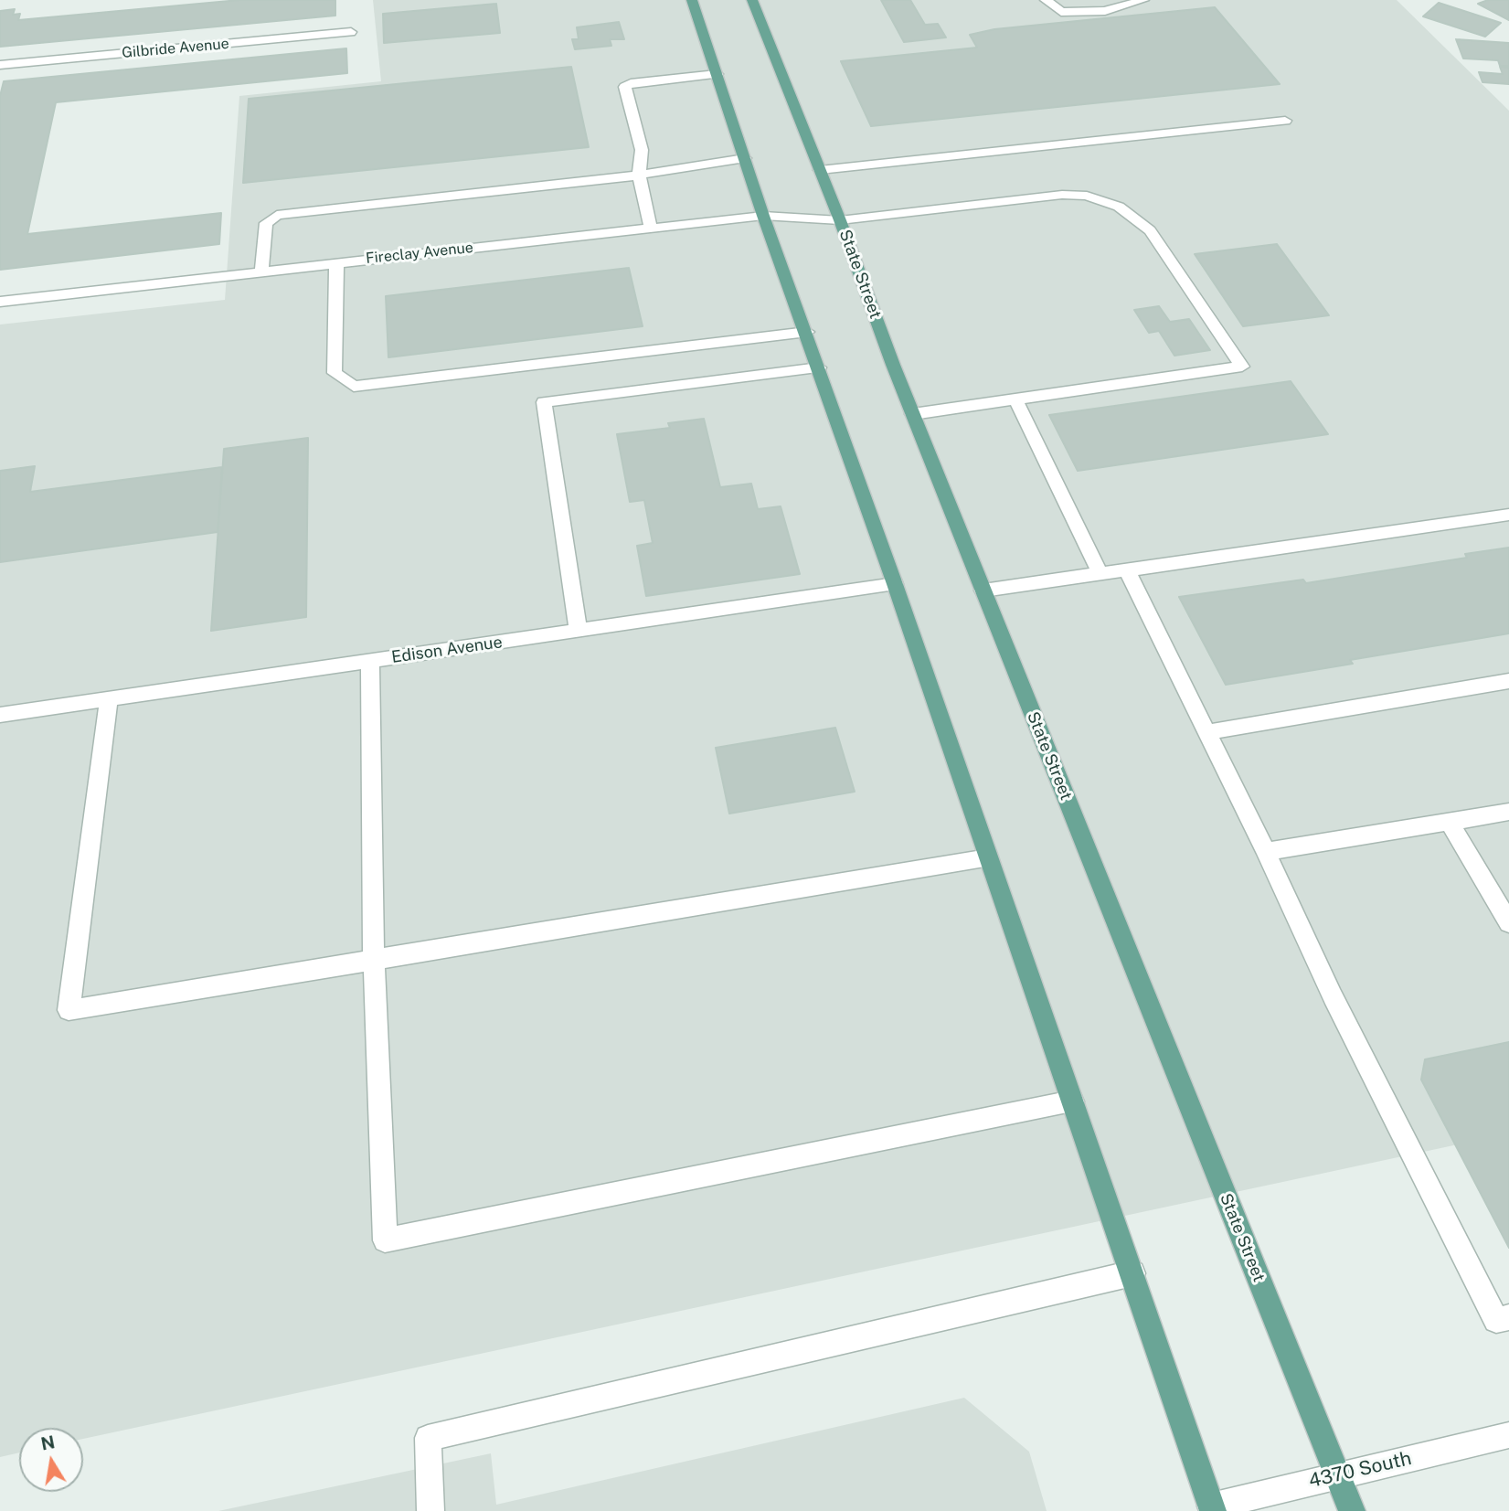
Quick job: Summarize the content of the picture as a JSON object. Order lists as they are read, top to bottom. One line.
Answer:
{"streets":{"main road":["State Street"],"street":["Gilbride Avenue","Fireclay Avenue","Edison Avenue","4370 South"]},"crossings":[["Fireclay Avenue","State Street"],["State Street","4370 South"]],"north":"top"}
